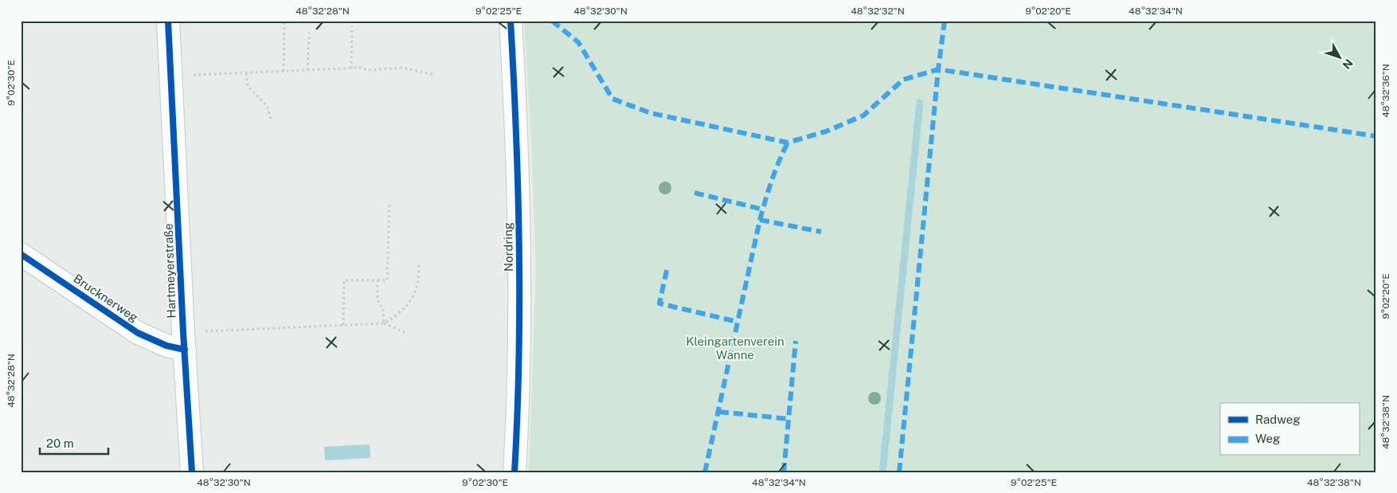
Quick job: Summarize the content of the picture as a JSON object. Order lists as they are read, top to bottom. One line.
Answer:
{"streets":{"street":["Nordring","Hartmeyerstraße","Brucknerweg"]},"crossings":[["Hartmeyerstraße","Brucknerweg"]],"parks":["Kleingartenverein Wanne"],"legend":["Radweg","Weg"],"scale_bar":"20 m","north":"bottom right","coordinates":["48°32'28\"N","9°02'25\"E","48°32'30\"N","48°32'32\"N","9°02'20\"E","48°32'34\"N","9°02'30\"E","48°32'36\"N","48°32'38\"N"]}
